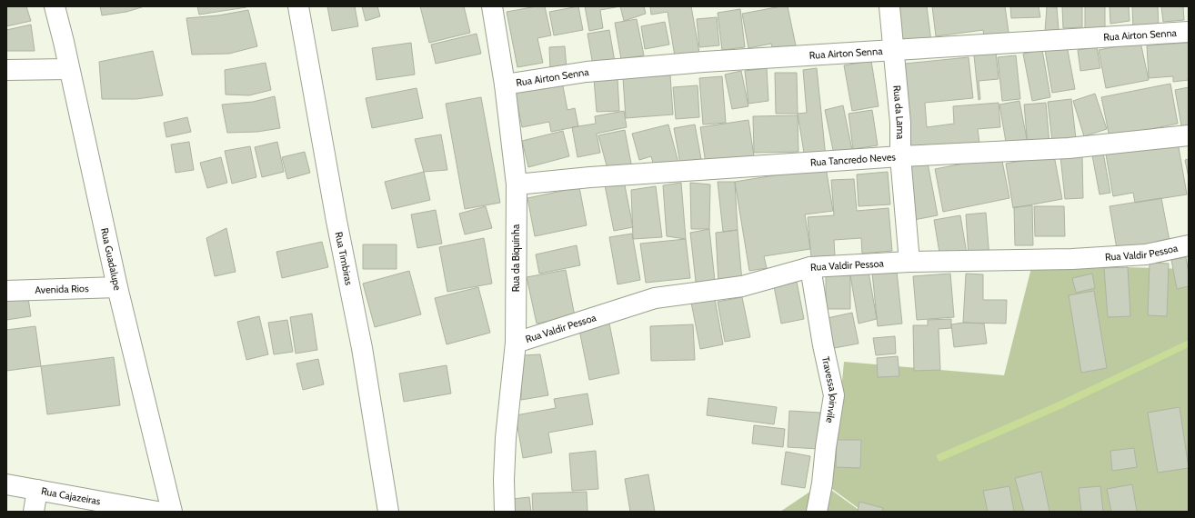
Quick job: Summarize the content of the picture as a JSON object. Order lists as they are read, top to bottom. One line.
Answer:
{"streets":{"street":["Rua Airton Senna","Rua da Lama","Rua Tancredo Neves","Rua Valdir Pessoa","Rua da Biquinha","Rua Guadalupe","Rua Timbiras","Avenida Rios","Travessa Joinvile","Rua Cajazeiras"]},"crossings":[["Rua Airton Senna","Rua da Lama"],["Rua Airton Senna","Rua da Biquinha"],["Rua da Lama","Rua Tancredo Neves"],["Rua da Lama","Rua Valdir Pessoa"],["Rua Tancredo Neves","Rua da Biquinha"],["Rua Valdir Pessoa","Rua da Biquinha"],["Rua Valdir Pessoa","Travessa Joinvile"],["Rua Guadalupe","Avenida Rios"]]}
